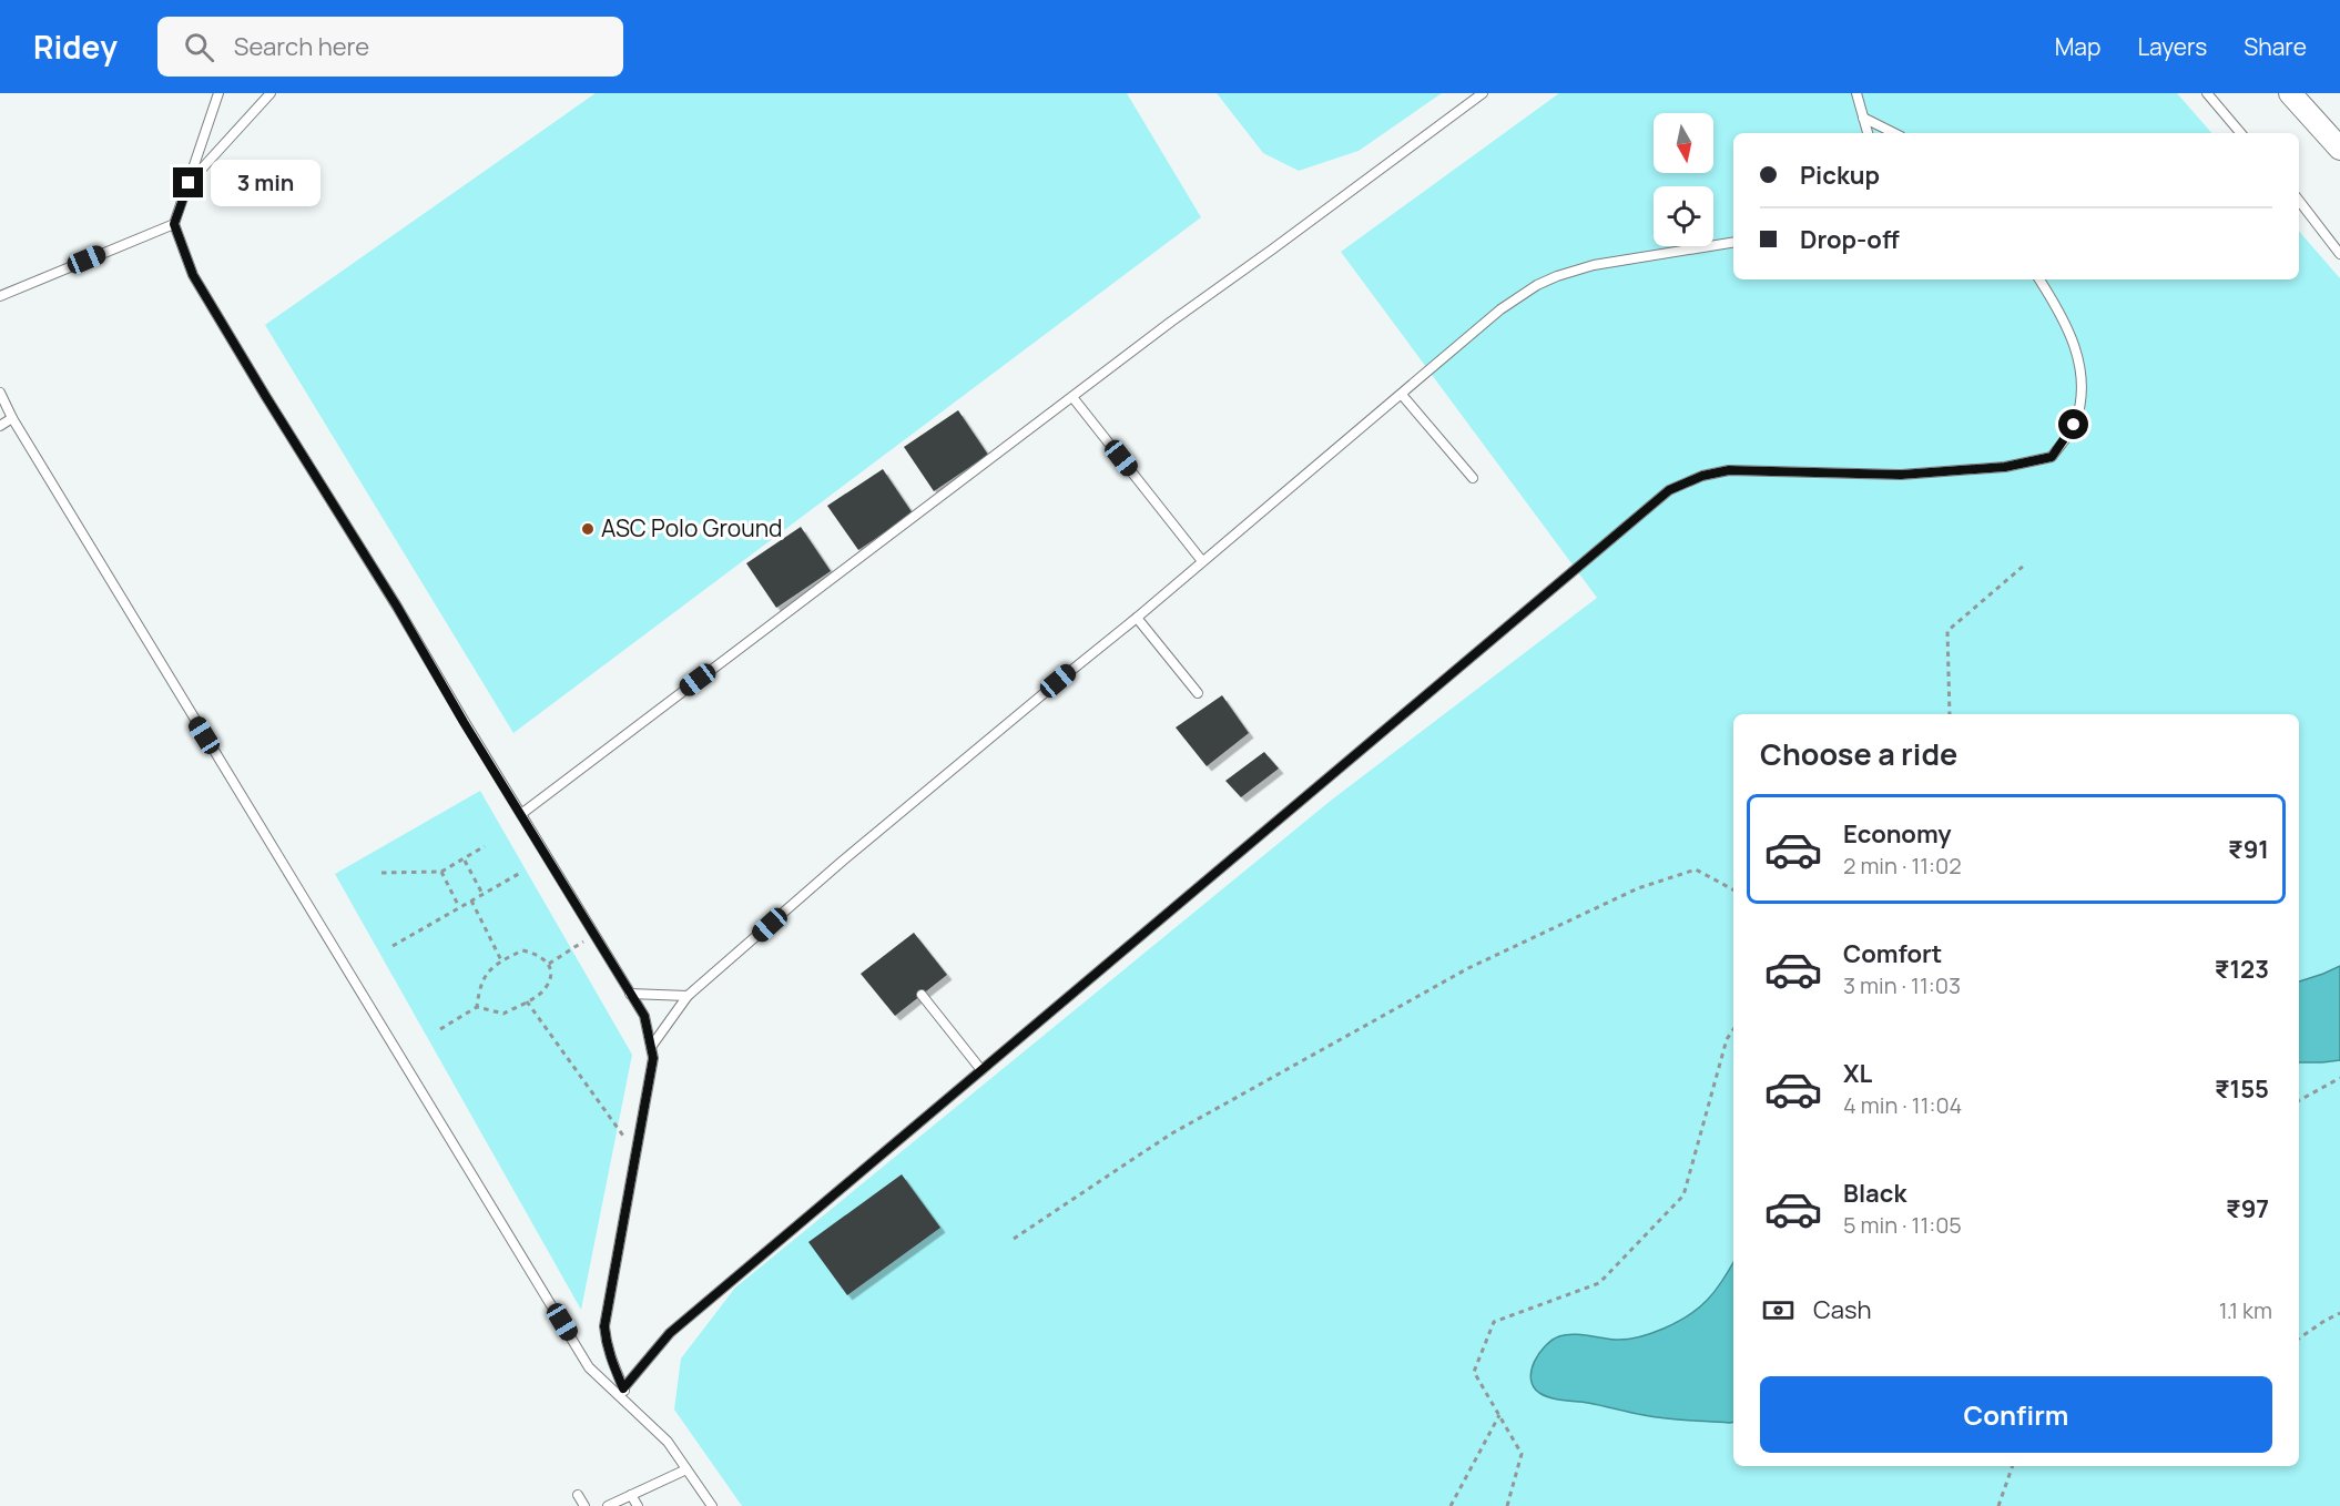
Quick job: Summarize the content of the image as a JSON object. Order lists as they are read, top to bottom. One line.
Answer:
{"places":["ASC Polo Ground"],"north":"bottom","page":{"header":"Ridey","search":"Search here","nav":["Map","Layers","Share"],"banner":["Pickup","Drop-off"],"bubble":"3 min","heading":"Choose a ride","list":[{"name":"Economy","note":"2 min · 11:02","value":"₹91"},{"name":"Comfort","note":"3 min · 11:03","value":"₹123"},{"name":"XL","note":"4 min · 11:04","value":"₹155"},{"name":"Black","note":"5 min · 11:05","value":"₹97"}],"pay":["Cash","1.1 km"],"buttons":"Confirm"}}
